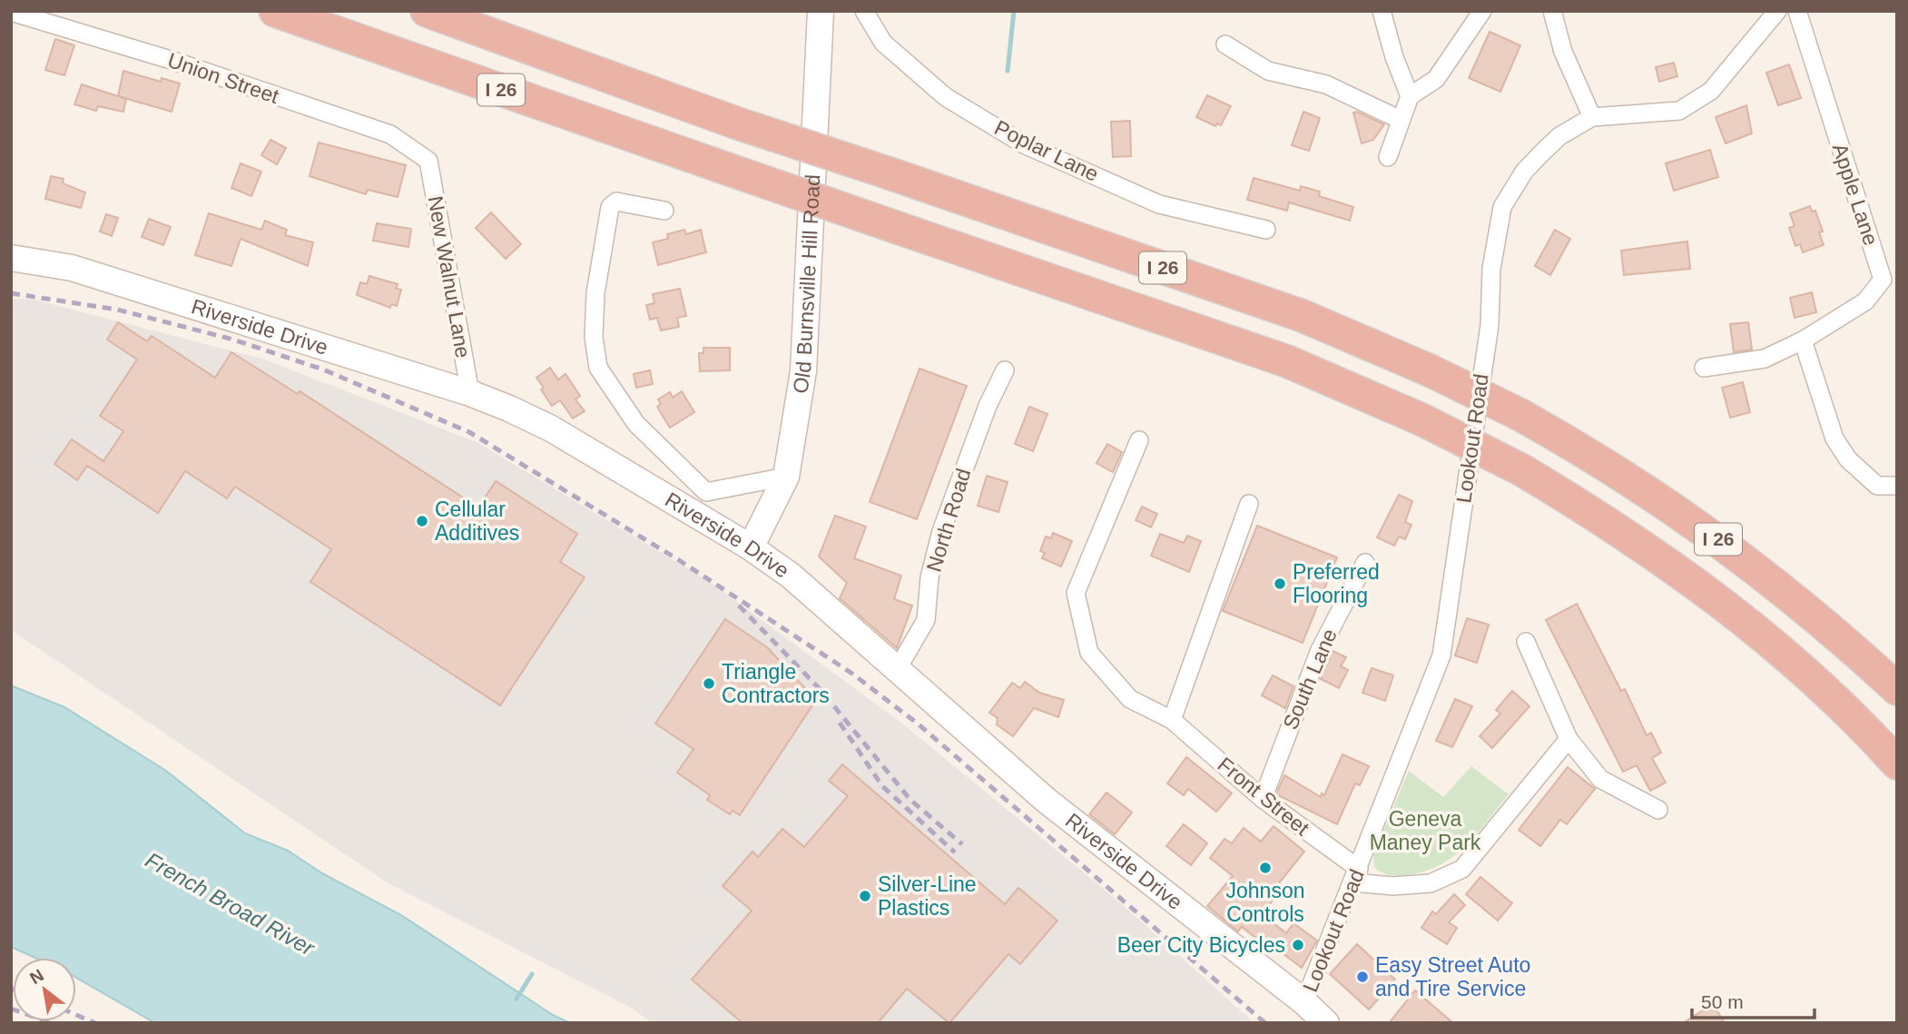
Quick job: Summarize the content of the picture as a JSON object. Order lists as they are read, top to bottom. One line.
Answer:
{"streets":{"highway":["I 26"],"main road":["Old Burnsville Hill Road","Riverside Drive"],"street":["Union Street","Poplar Lane","Apple Lane","New Walnut Lane","Lookout Road","North Road","South Lane","Front Street"]},"crossings":[["Union Street","New Walnut Lane"],["New Walnut Lane","Riverside Drive"],["Old Burnsville Hill Road","Riverside Drive"],["Riverside Drive","Lookout Road"],["Riverside Drive","North Road"],["Lookout Road","Front Street"],["South Lane","Front Street"]],"water":["French Broad River"],"parks":["Geneva Maney Park"],"places":["Cellular Additives","Preferred Flooring","Triangle Contractors","Johnson Controls","Silver-Line Plastics","Beer City Bicycles","Easy Street Auto and Tire Service"],"scale_bar":"50 m","north":"top left"}
